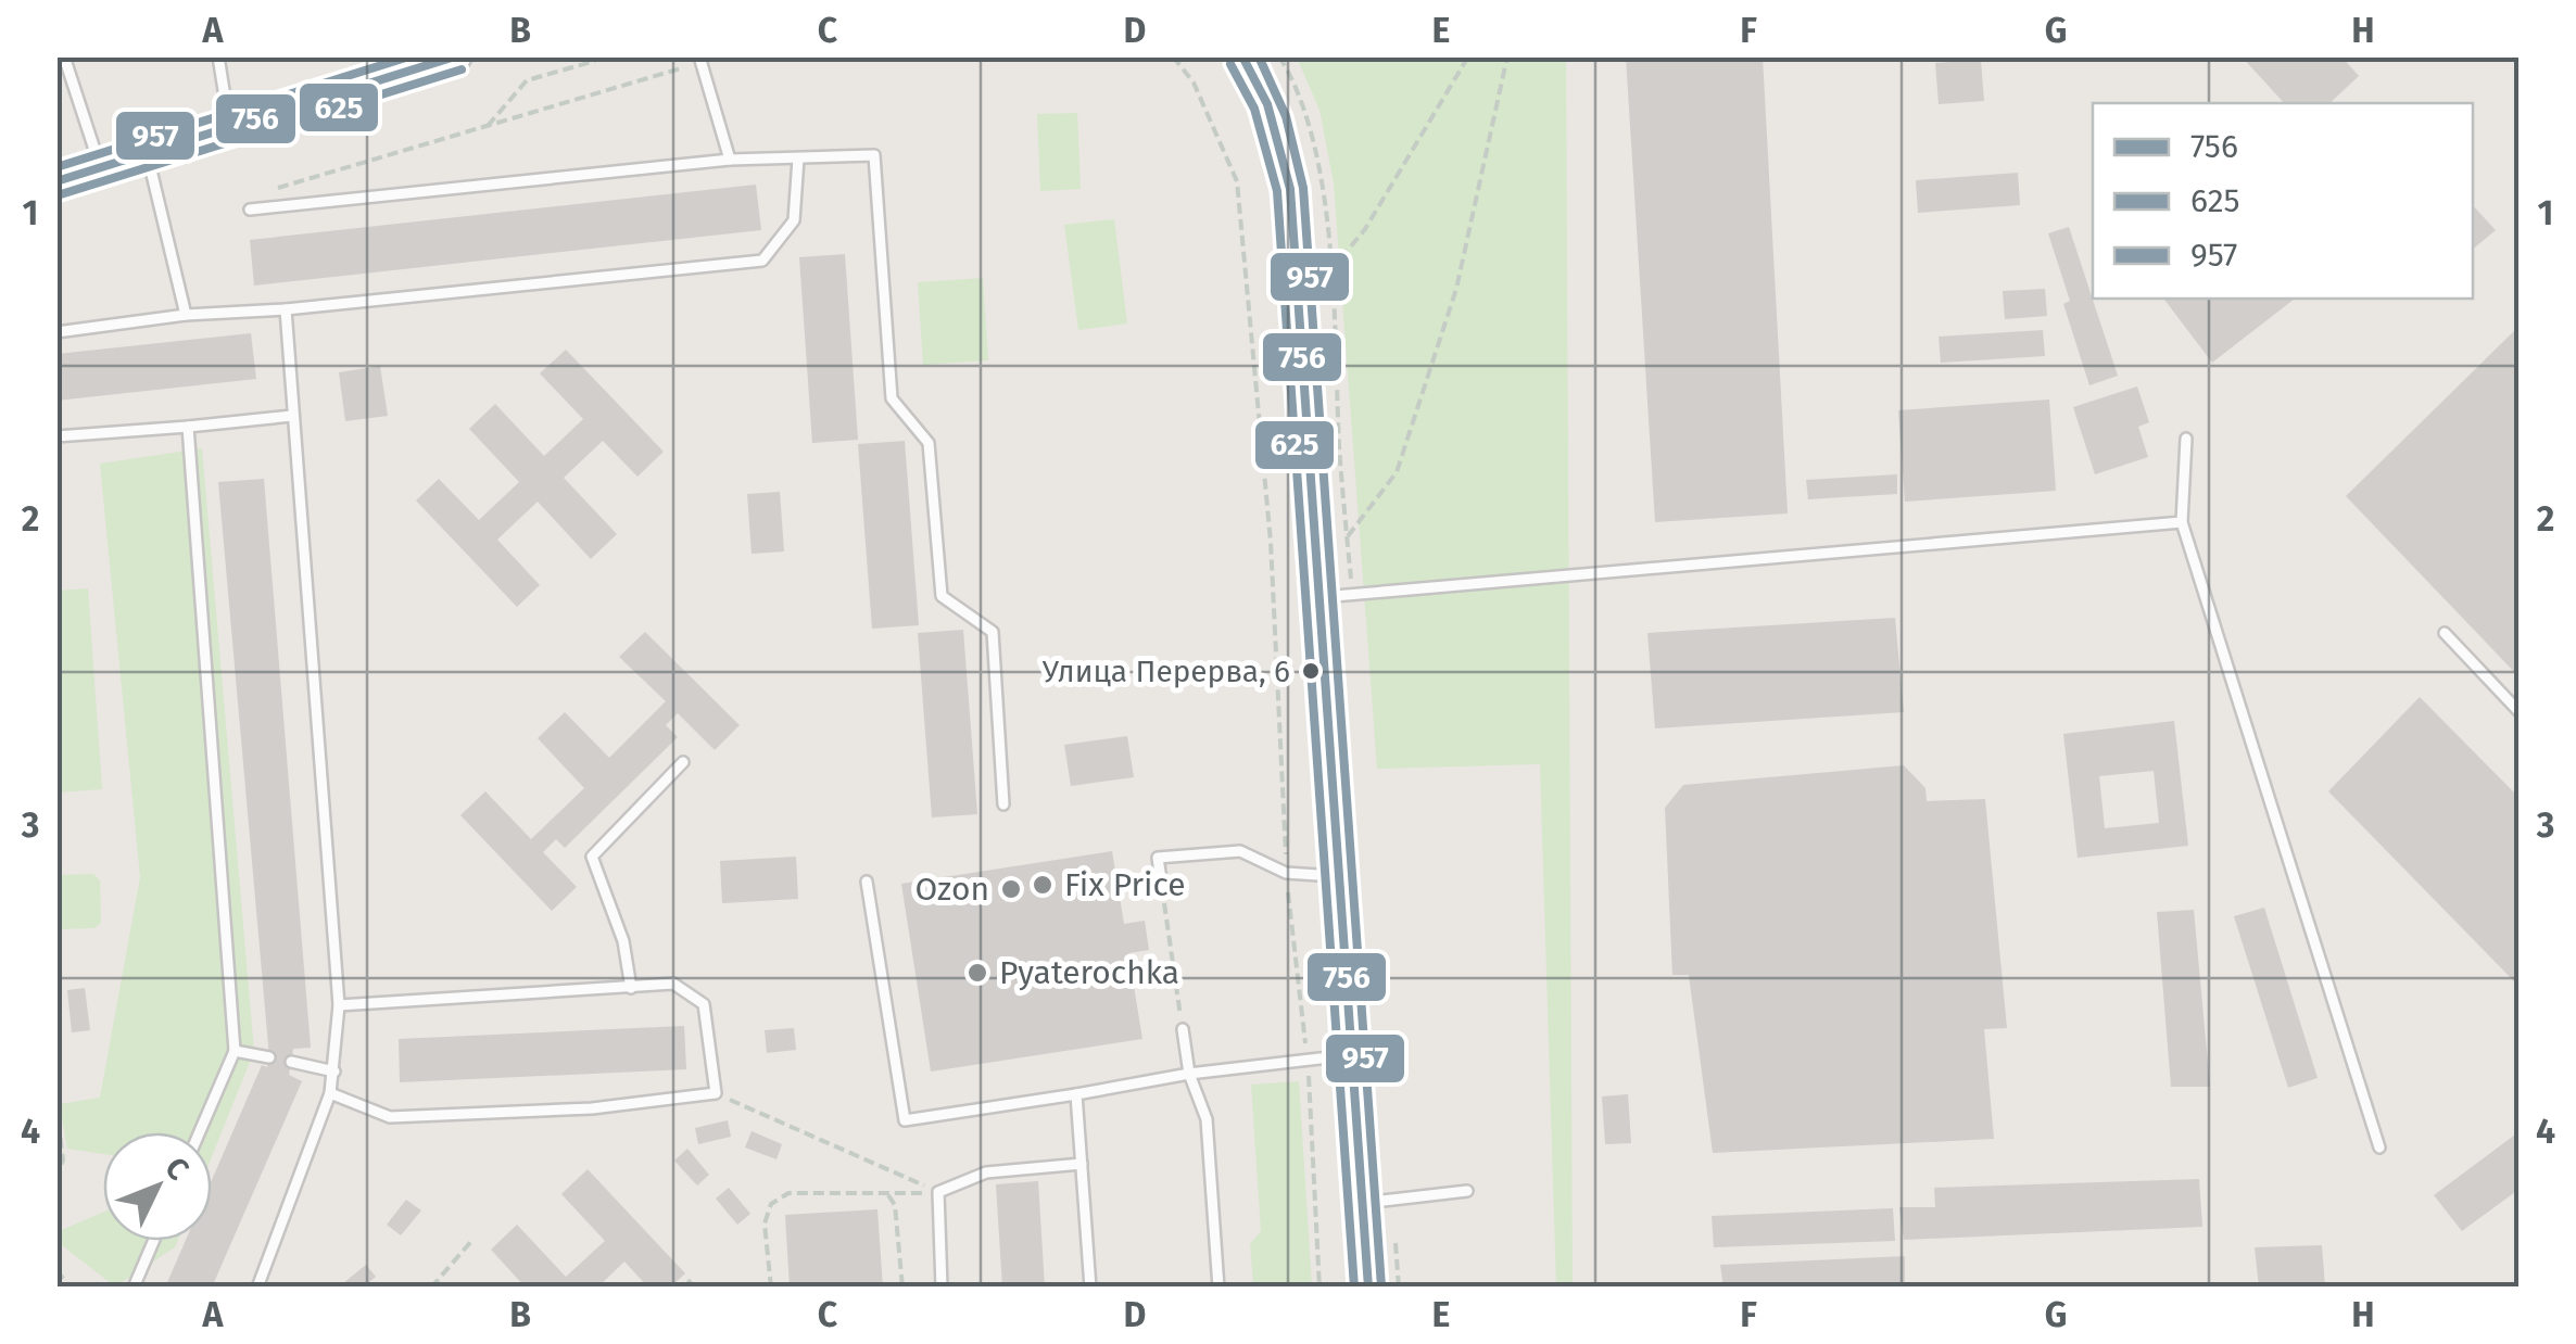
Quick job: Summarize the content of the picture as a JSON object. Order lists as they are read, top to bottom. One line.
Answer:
{"places":["Улица Перерва, 6","Fix Price","Ozon","Pyaterochka"],"lines":["transit line 756","transit line 957","transit line 625"],"legend":["756","625","957"],"north":"top right","grid":{"columns":["A","B","C","D","E","F","G","H"],"rows":["1","2","3","4"]}}
